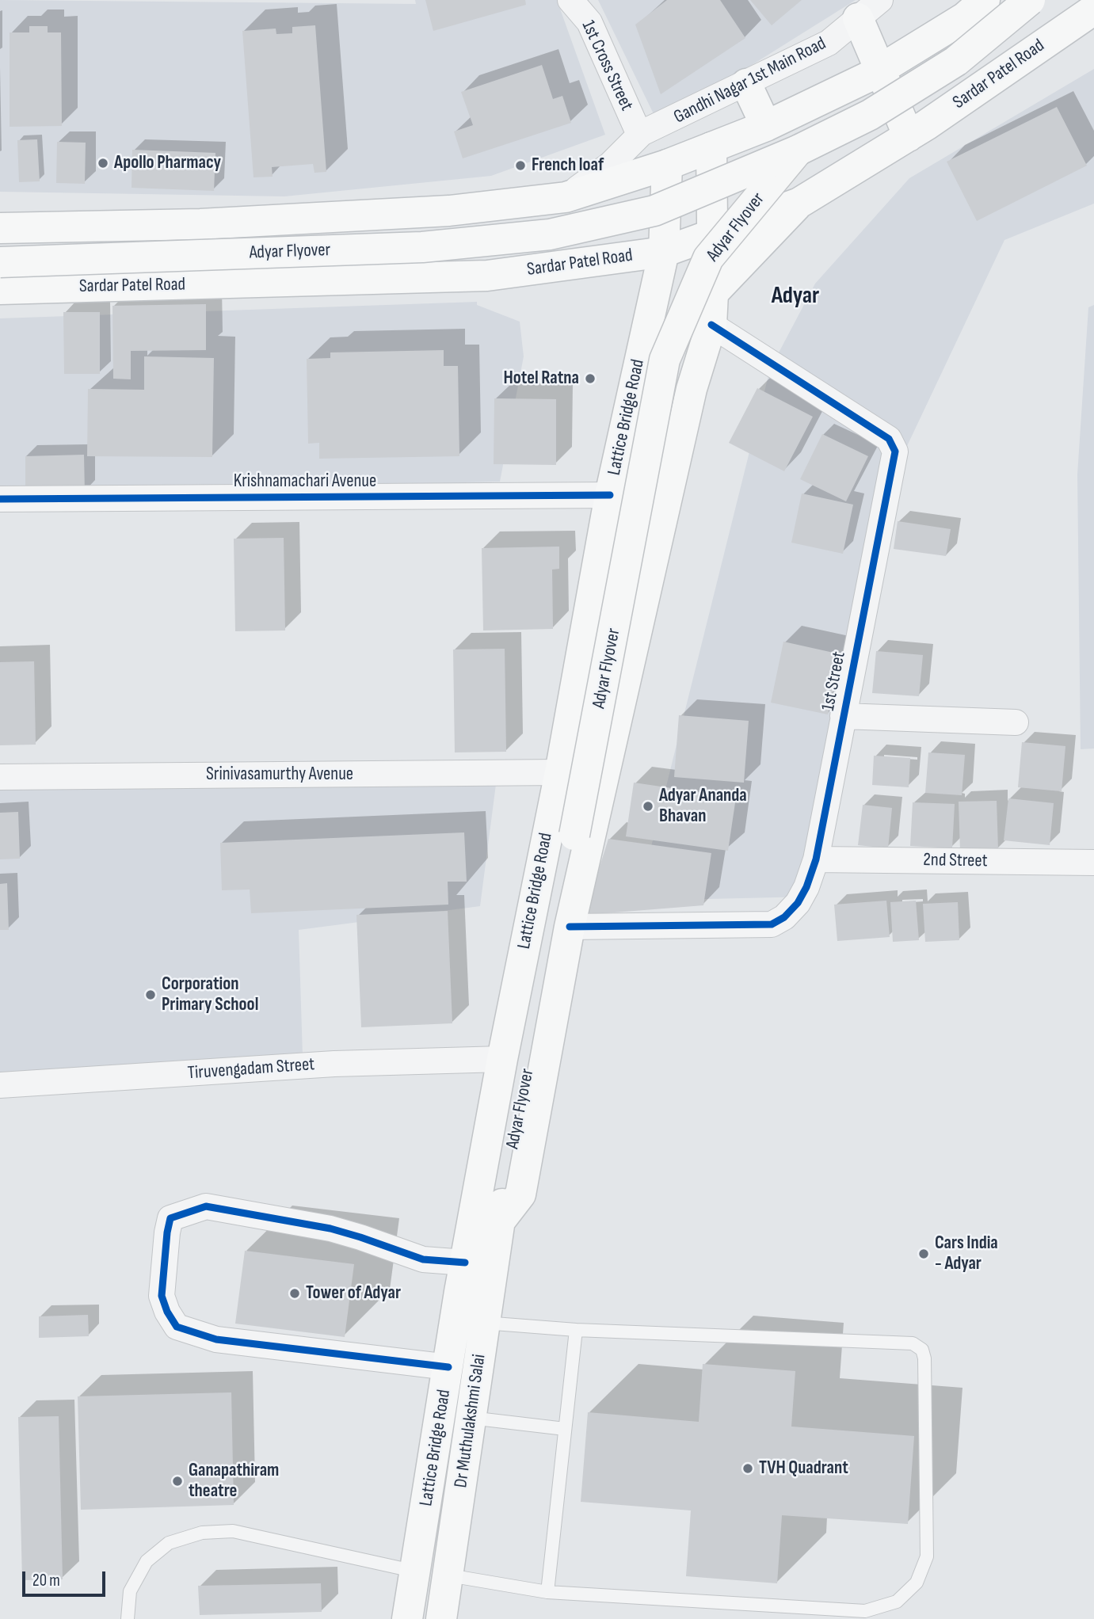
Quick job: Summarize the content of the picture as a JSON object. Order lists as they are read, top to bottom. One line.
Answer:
{"streets":{"main road":["Sardar Patel Road","Adyar Flyover","Lattice Bridge Road","Dr Muthulakshmi Salai"],"street":["1st Cross Street","Gandhi Nagar 1st Main Road","Krishnamachari Avenue","1st Street","Srinivasamurthy Avenue","2nd Street","Tiruvengadam Street"]},"crossings":[["1st Cross Street","Gandhi Nagar 1st Main Road"],["Sardar Patel Road","Lattice Bridge Road"],["Adyar Flyover","Dr Muthulakshmi Salai"],["Lattice Bridge Road","Krishnamachari Avenue"],["Lattice Bridge Road","Srinivasamurthy Avenue"],["Lattice Bridge Road","Tiruvengadam Street"],["1st Street","2nd Street"]],"districts":["Adyar"],"places":["Apollo Pharmacy","French loaf","Hotel Ratna","Adyar Ananda Bhavan","Corporation Primary School","Cars India - Adyar","Tower of Adyar","TVH Quadrant","Ganapathiram theatre"],"scale_bar":"20 m"}
